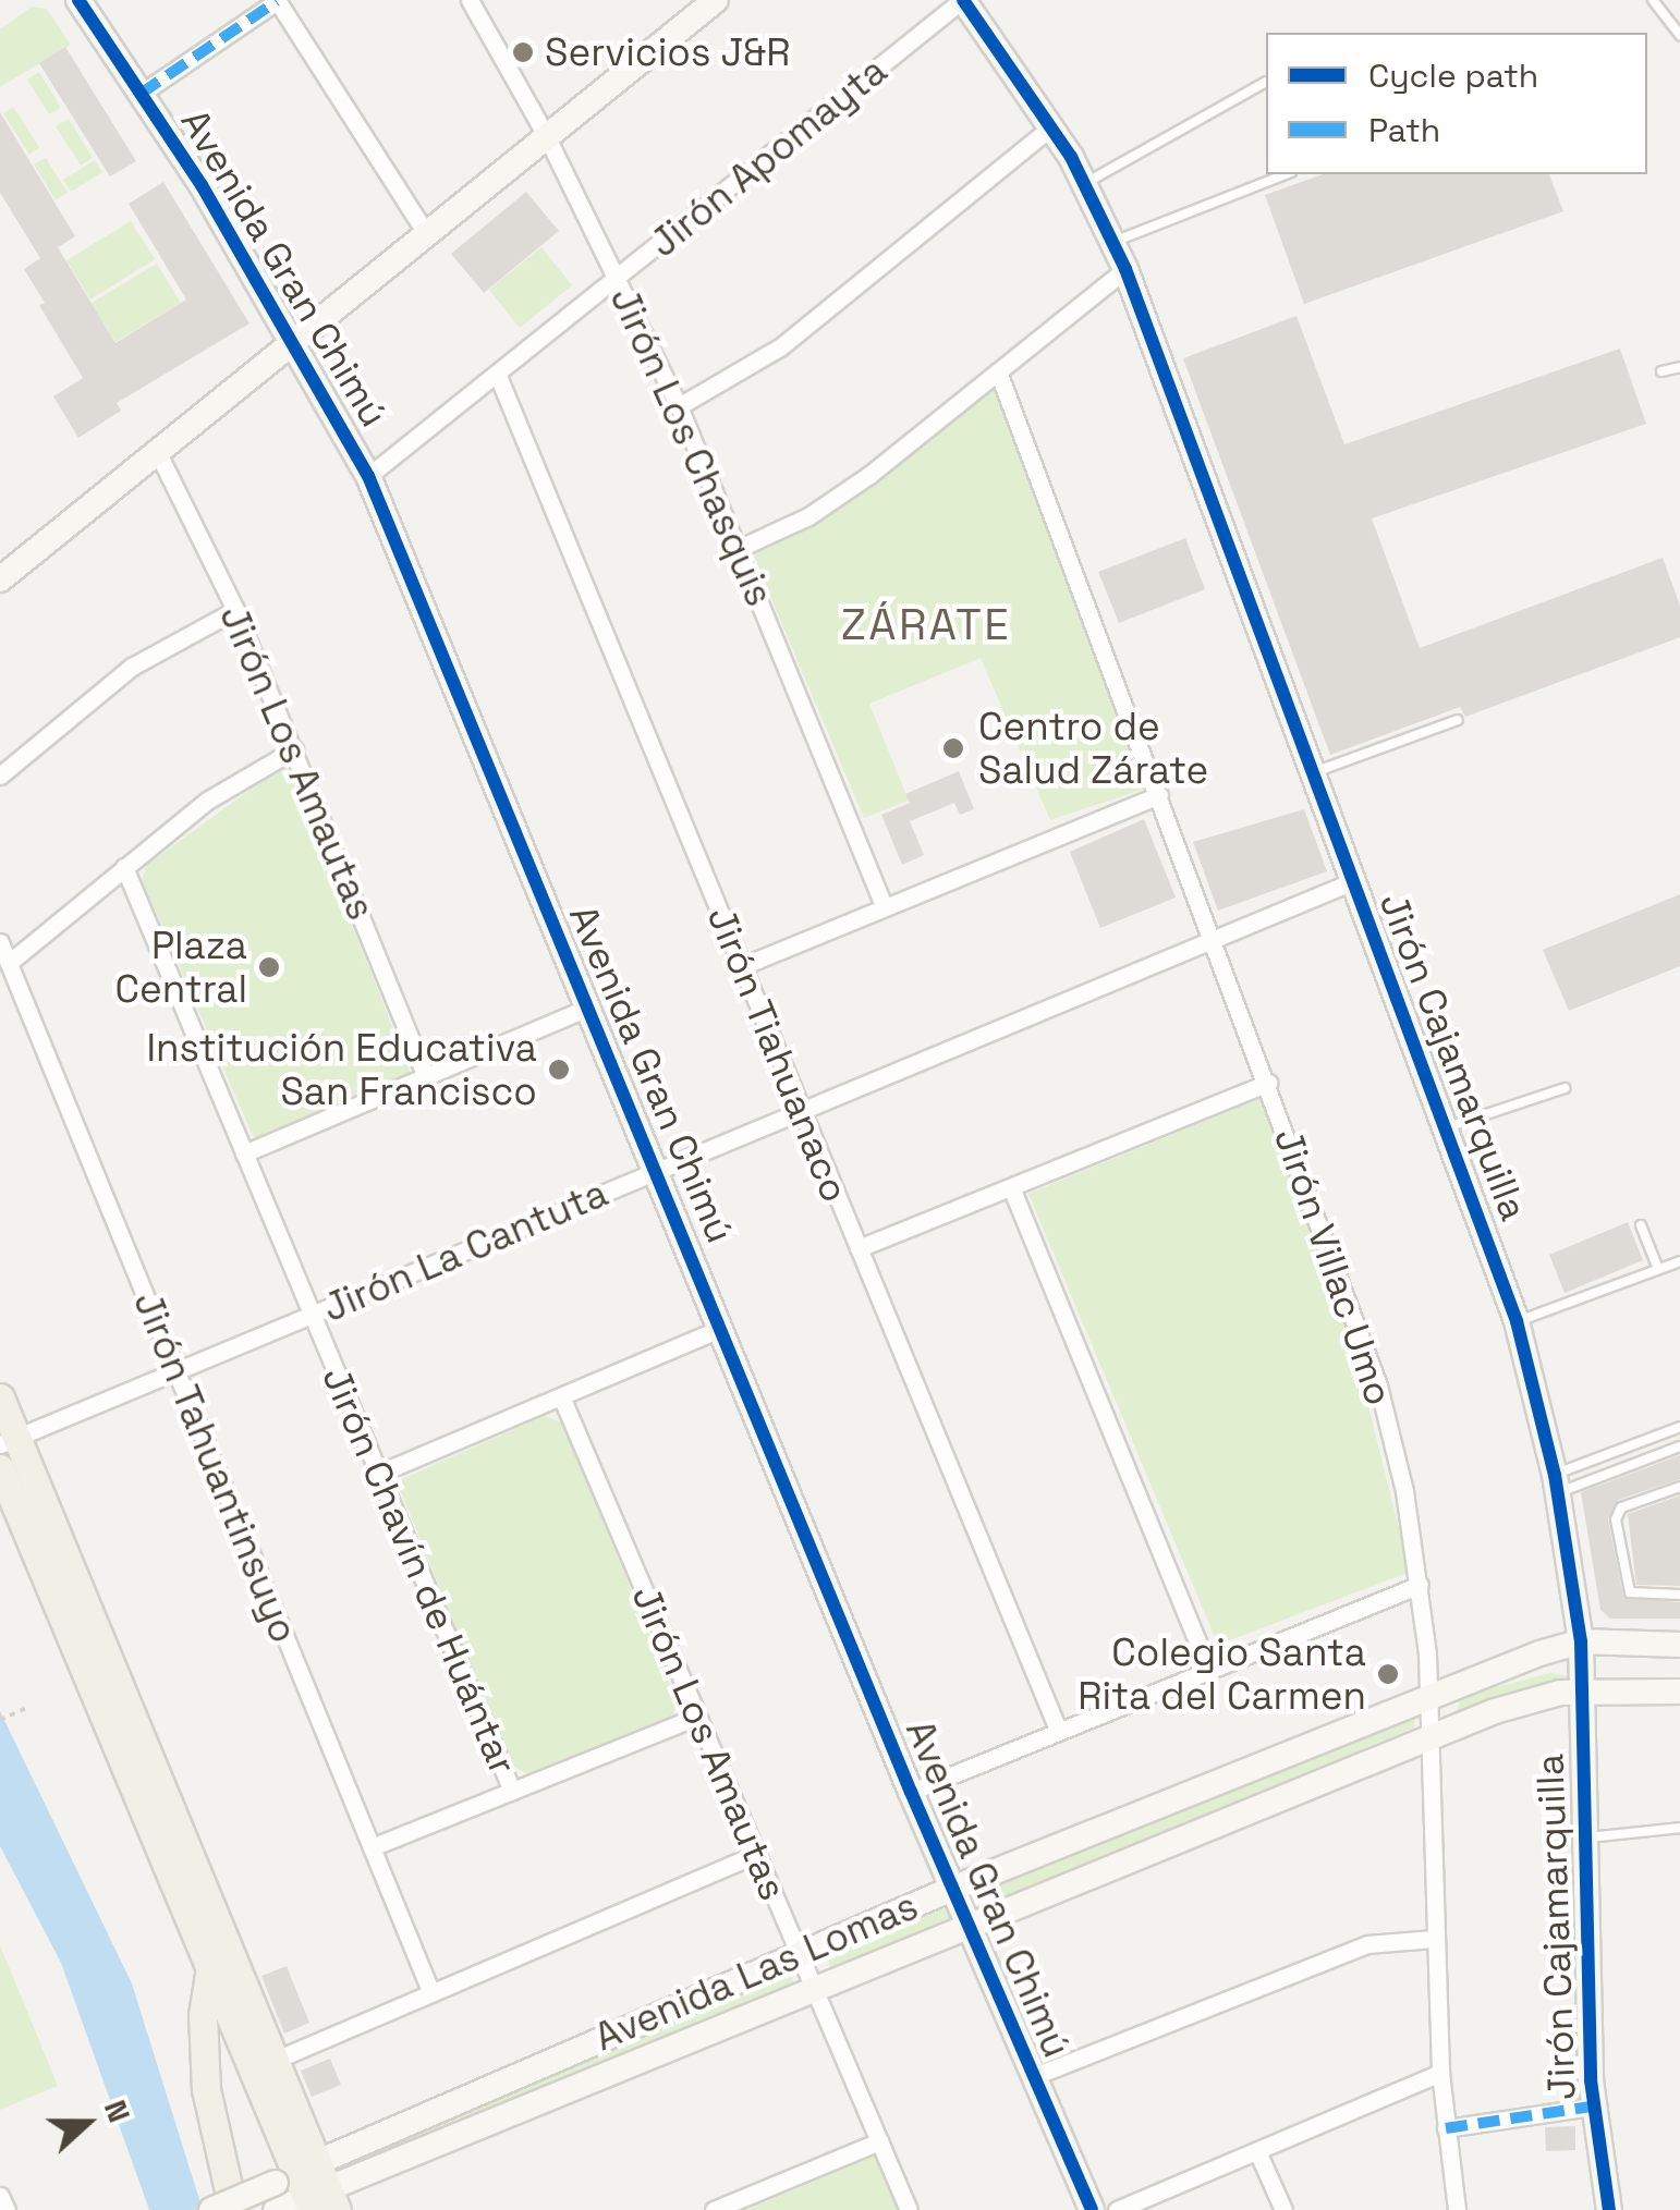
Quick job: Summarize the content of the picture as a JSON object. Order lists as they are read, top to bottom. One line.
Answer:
{"streets":{"street":["Jirón Apomayta","Avenida Gran Chimú","Jirón Los Chasquis","Jirón Los Amautas","Jirón Tiahuanaco","Jirón Cajamarquilla","Jirón La Cantuta","Jirón Villac Umo","Jirón Tahuantinsuyo","Jirón Chavín de Huántar","Avenida Las Lomas"]},"crossings":[["Jirón Apomayta","Avenida Gran Chimú"],["Jirón Apomayta","Jirón Los Chasquis"],["Jirón Apomayta","Jirón Tiahuanaco"],["Jirón Apomayta","Jirón Cajamarquilla"],["Avenida Gran Chimú","Jirón La Cantuta"],["Avenida Gran Chimú","Avenida Las Lomas"],["Jirón Los Amautas","Avenida Las Lomas"],["Jirón Tiahuanaco","Jirón La Cantuta"],["Jirón Cajamarquilla","Jirón La Cantuta"],["Jirón Cajamarquilla","Avenida Las Lomas"],["Jirón La Cantuta","Jirón Villac Umo"],["Jirón La Cantuta","Jirón Tahuantinsuyo"],["Jirón La Cantuta","Jirón Chavín de Huántar"],["Jirón Villac Umo","Avenida Las Lomas"]],"districts":["ZÁRATE"],"places":["Servicios J&R","Centro de Salud Zárate","Plaza Central","Institución Educativa San Francisco","Colegio Santa Rita del Carmen"],"legend":["Cycle path","Path"],"north":"right"}
